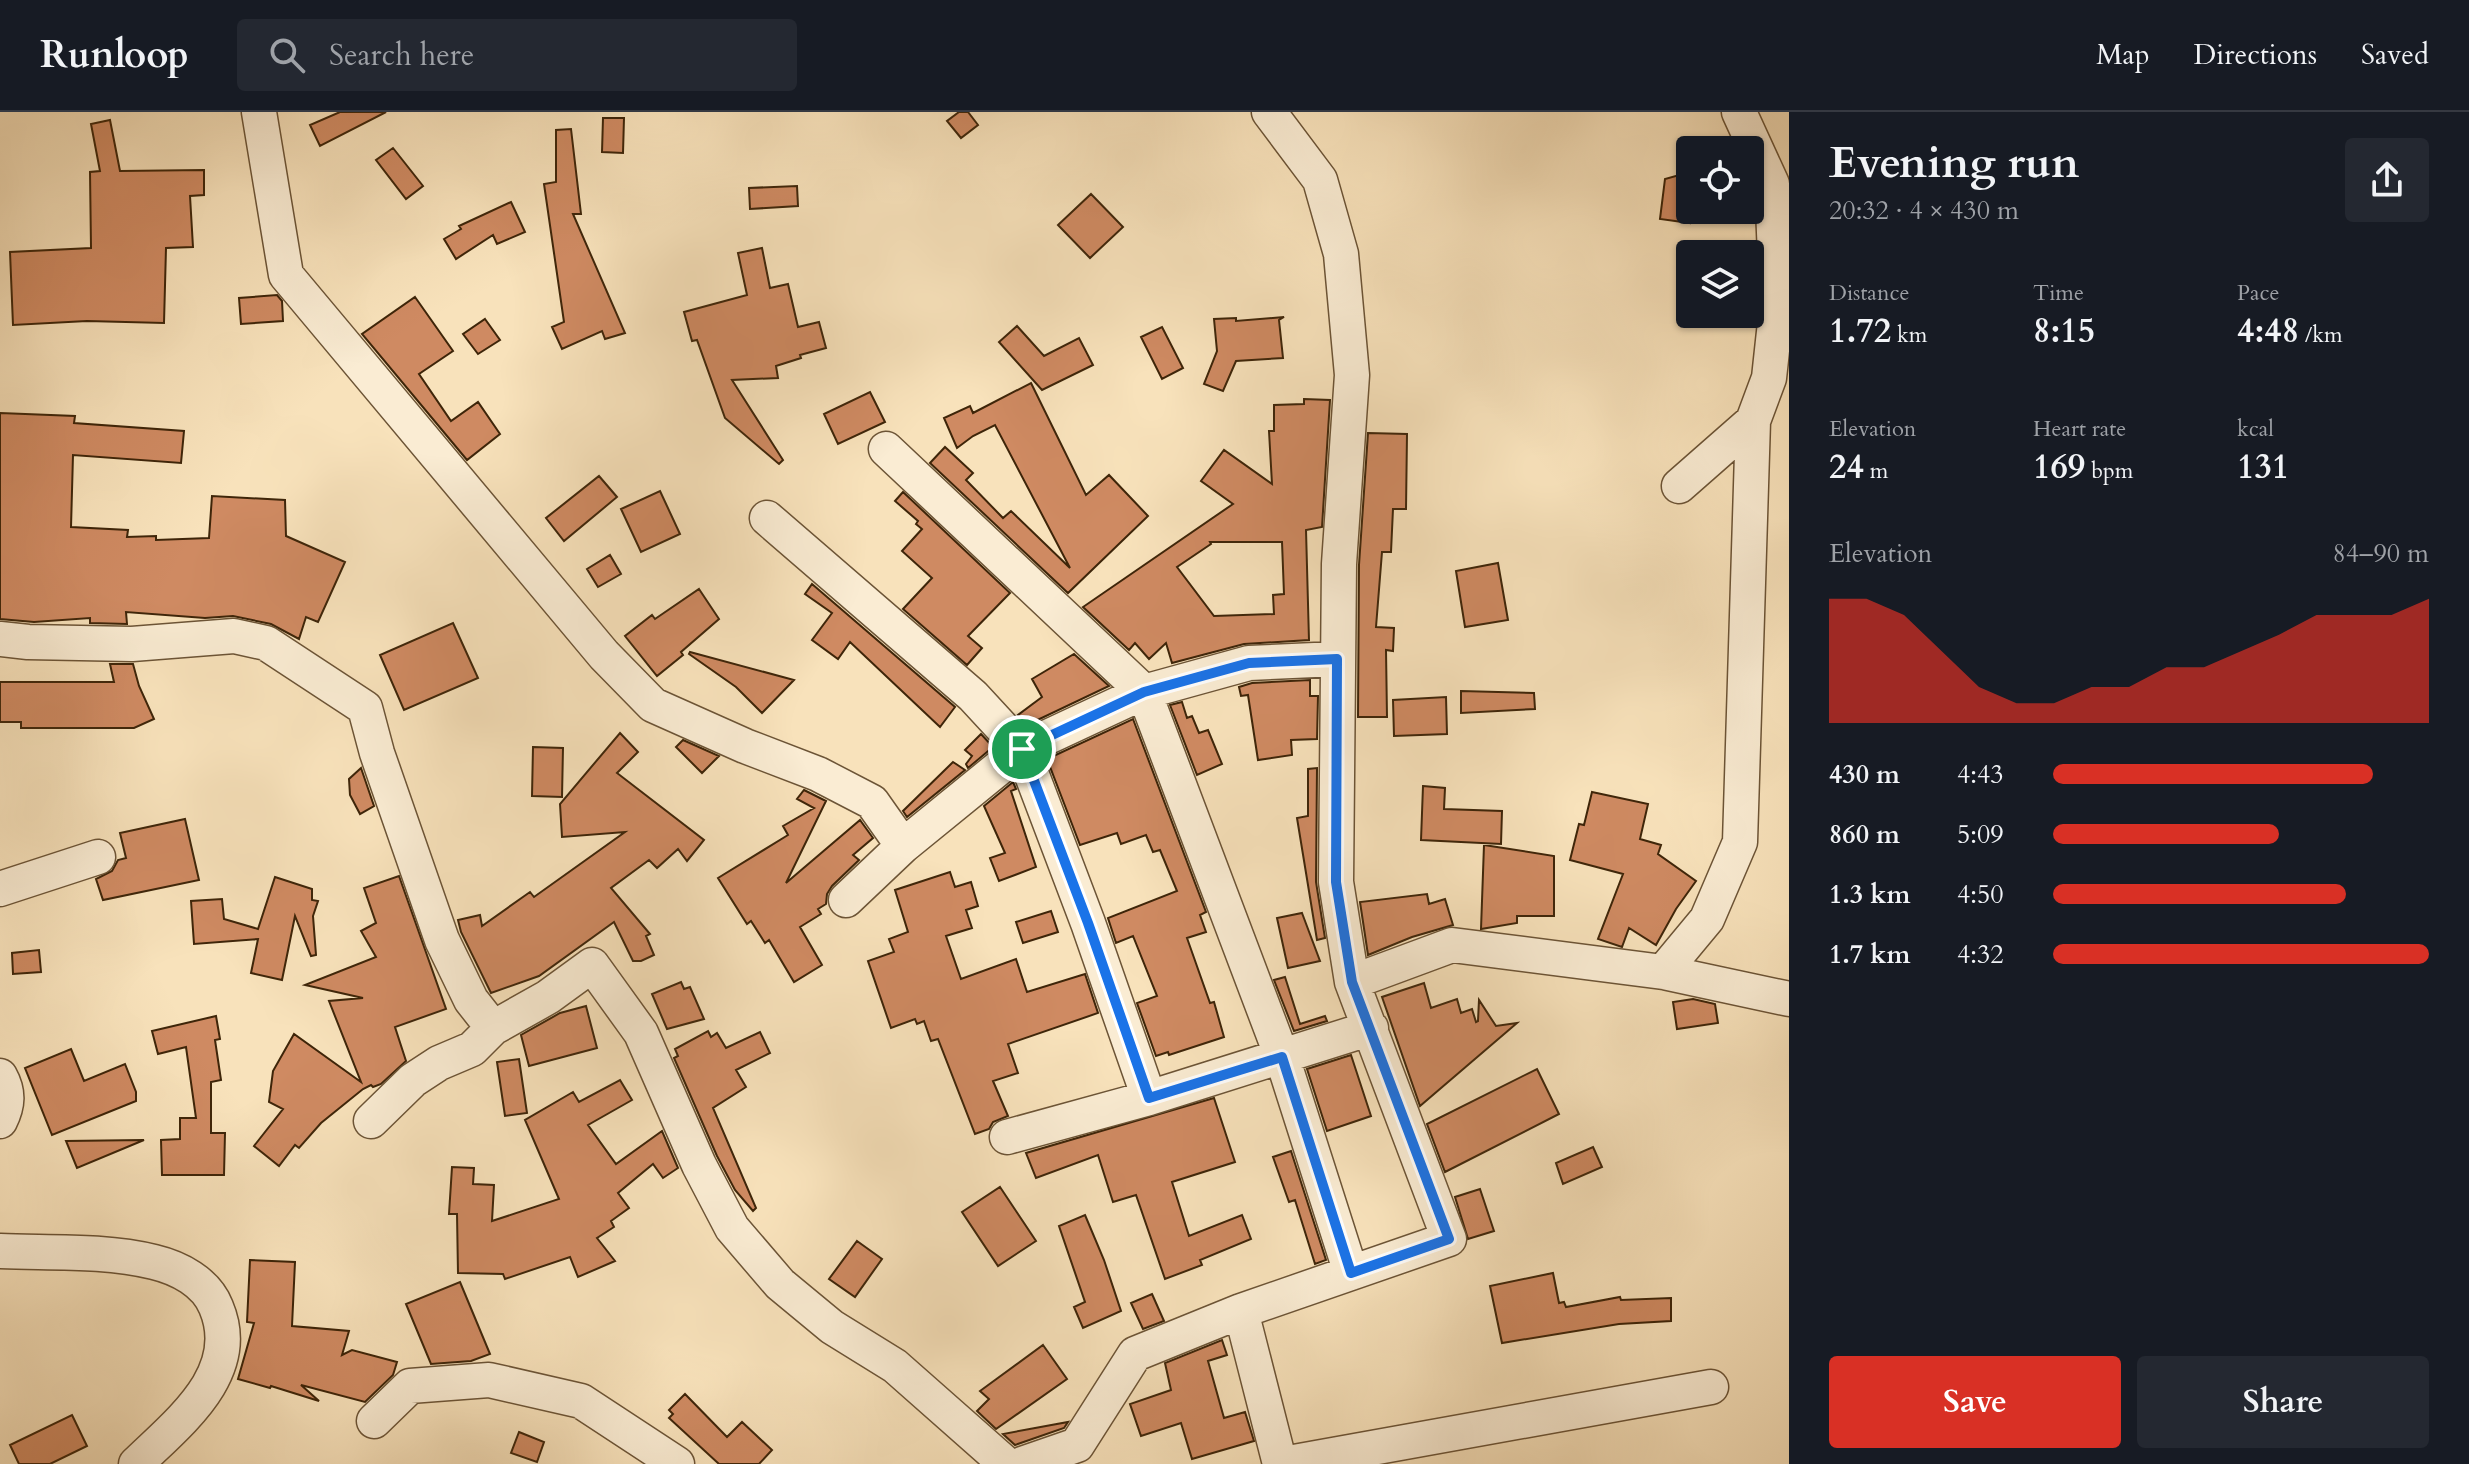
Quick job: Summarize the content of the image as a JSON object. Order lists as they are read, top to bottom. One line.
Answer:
{"page":{"header":"Runloop","search":"Search here","nav":["Map","Directions","Saved"],"heading":["Evening run","20:32 · 4 × 430 m"],"stats":[["Distance","1.72 km"],["Time","8:15"],["Pace","4:48 /km"],["Elevation","24 m"],["Heart rate","169 bpm"],["kcal","131"]],"chart":["Elevation","84–90 m"],"list":[{"name":"430 m","note":"4:43"},{"name":"860 m","note":"5:09"},{"name":"1.3 km","note":"4:50"},{"name":"1.7 km","note":"4:32"}],"buttons":["Save","Share"]}}
